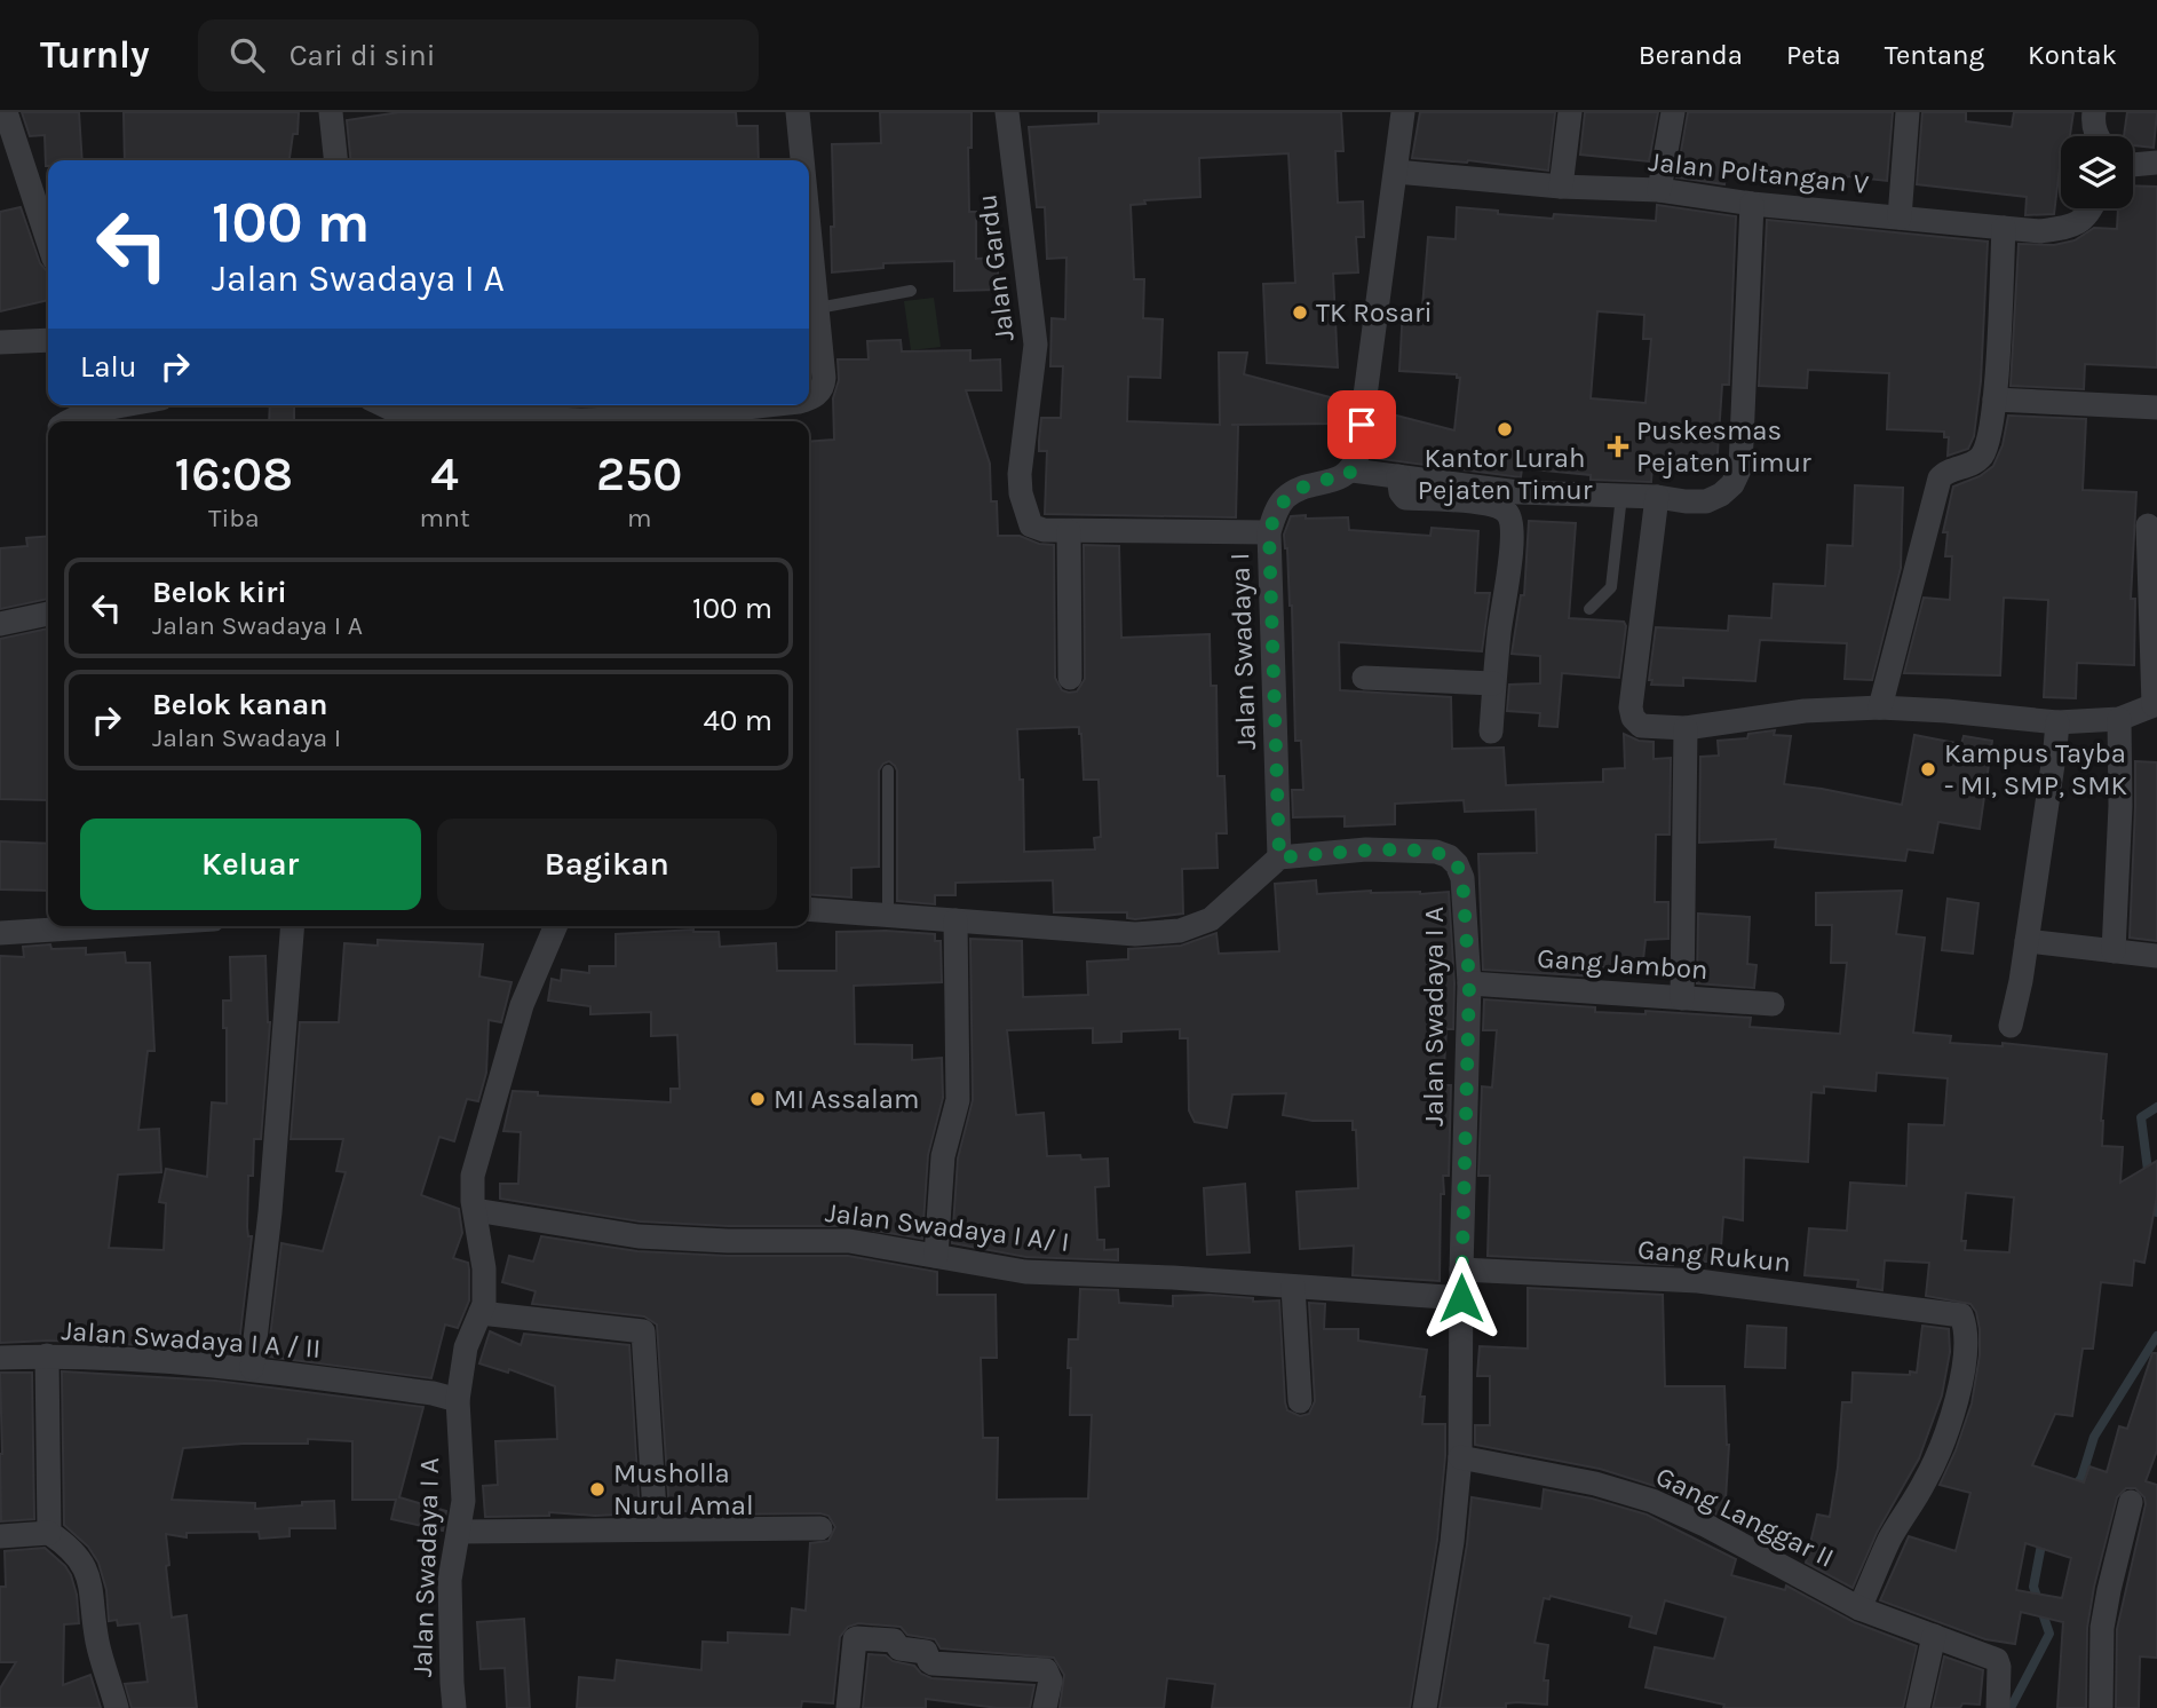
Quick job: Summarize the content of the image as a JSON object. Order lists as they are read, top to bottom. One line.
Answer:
{"streets":{"street":["Jalan Poltangan V","Jalan Gardu","Jalan Swadaya I","Gang Jambon","Jalan Swadaya I A","Jalan Swadaya I A/ I","Gang Rukun","Jalan Swadaya I A / II","Gang Langgar II"]},"crossings":[["Jalan Swadaya I","Jalan Swadaya I A"],["Gang Jambon","Jalan Swadaya I A"],["Jalan Swadaya I A","Jalan Swadaya I A/ I"],["Jalan Swadaya I A","Gang Rukun"],["Jalan Swadaya I A","Jalan Swadaya I A / II"],["Jalan Swadaya I A","Gang Langgar II"],["Gang Rukun","Gang Langgar II"]],"places":{"other":["TK Rosari","Kantor Lurah Pejaten Timur","Kampus Tayba - MI, SMP, SMK","MI Assalam","Musholla Nurul Amal"],"health":["Puskesmas Pejaten Timur"]},"page":{"header":"Turnly","search":"Cari di sini","nav":["Beranda","Peta","Tentang","Kontak"],"turn":["100 m","Jalan Swadaya I A"],"then":"Lalu","eta":["16:08","Tiba","4","mnt","250","m"],"list":[{"name":"Belok kiri","note":"Jalan Swadaya I A","value":"100 m"},{"name":"Belok kanan","note":"Jalan Swadaya I","value":"40 m"}],"buttons":["Keluar","Bagikan"]}}
